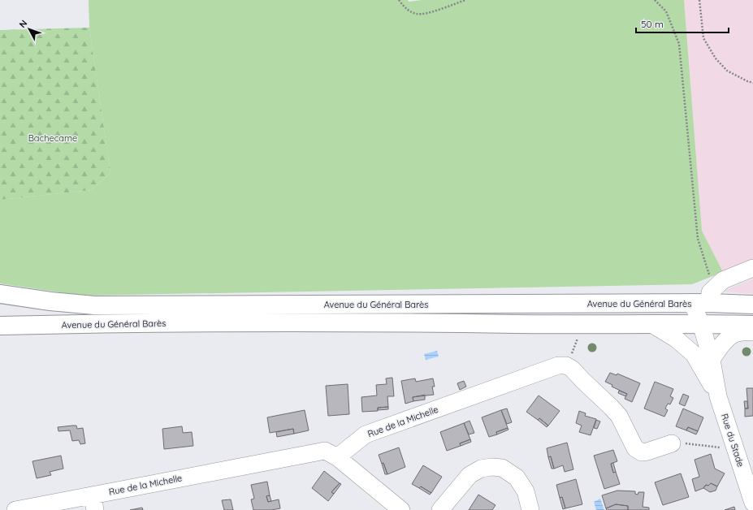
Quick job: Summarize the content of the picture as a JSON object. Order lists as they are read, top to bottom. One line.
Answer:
{"streets":{"main road":["Avenue du Général Barès"],"street":["Rue de la Michelle","Rue du Stade"]},"crossings":[["Avenue du Général Barès","Rue du Stade"]],"parks":["Bachecame"],"scale_bar":"50 m","north":"top left"}
